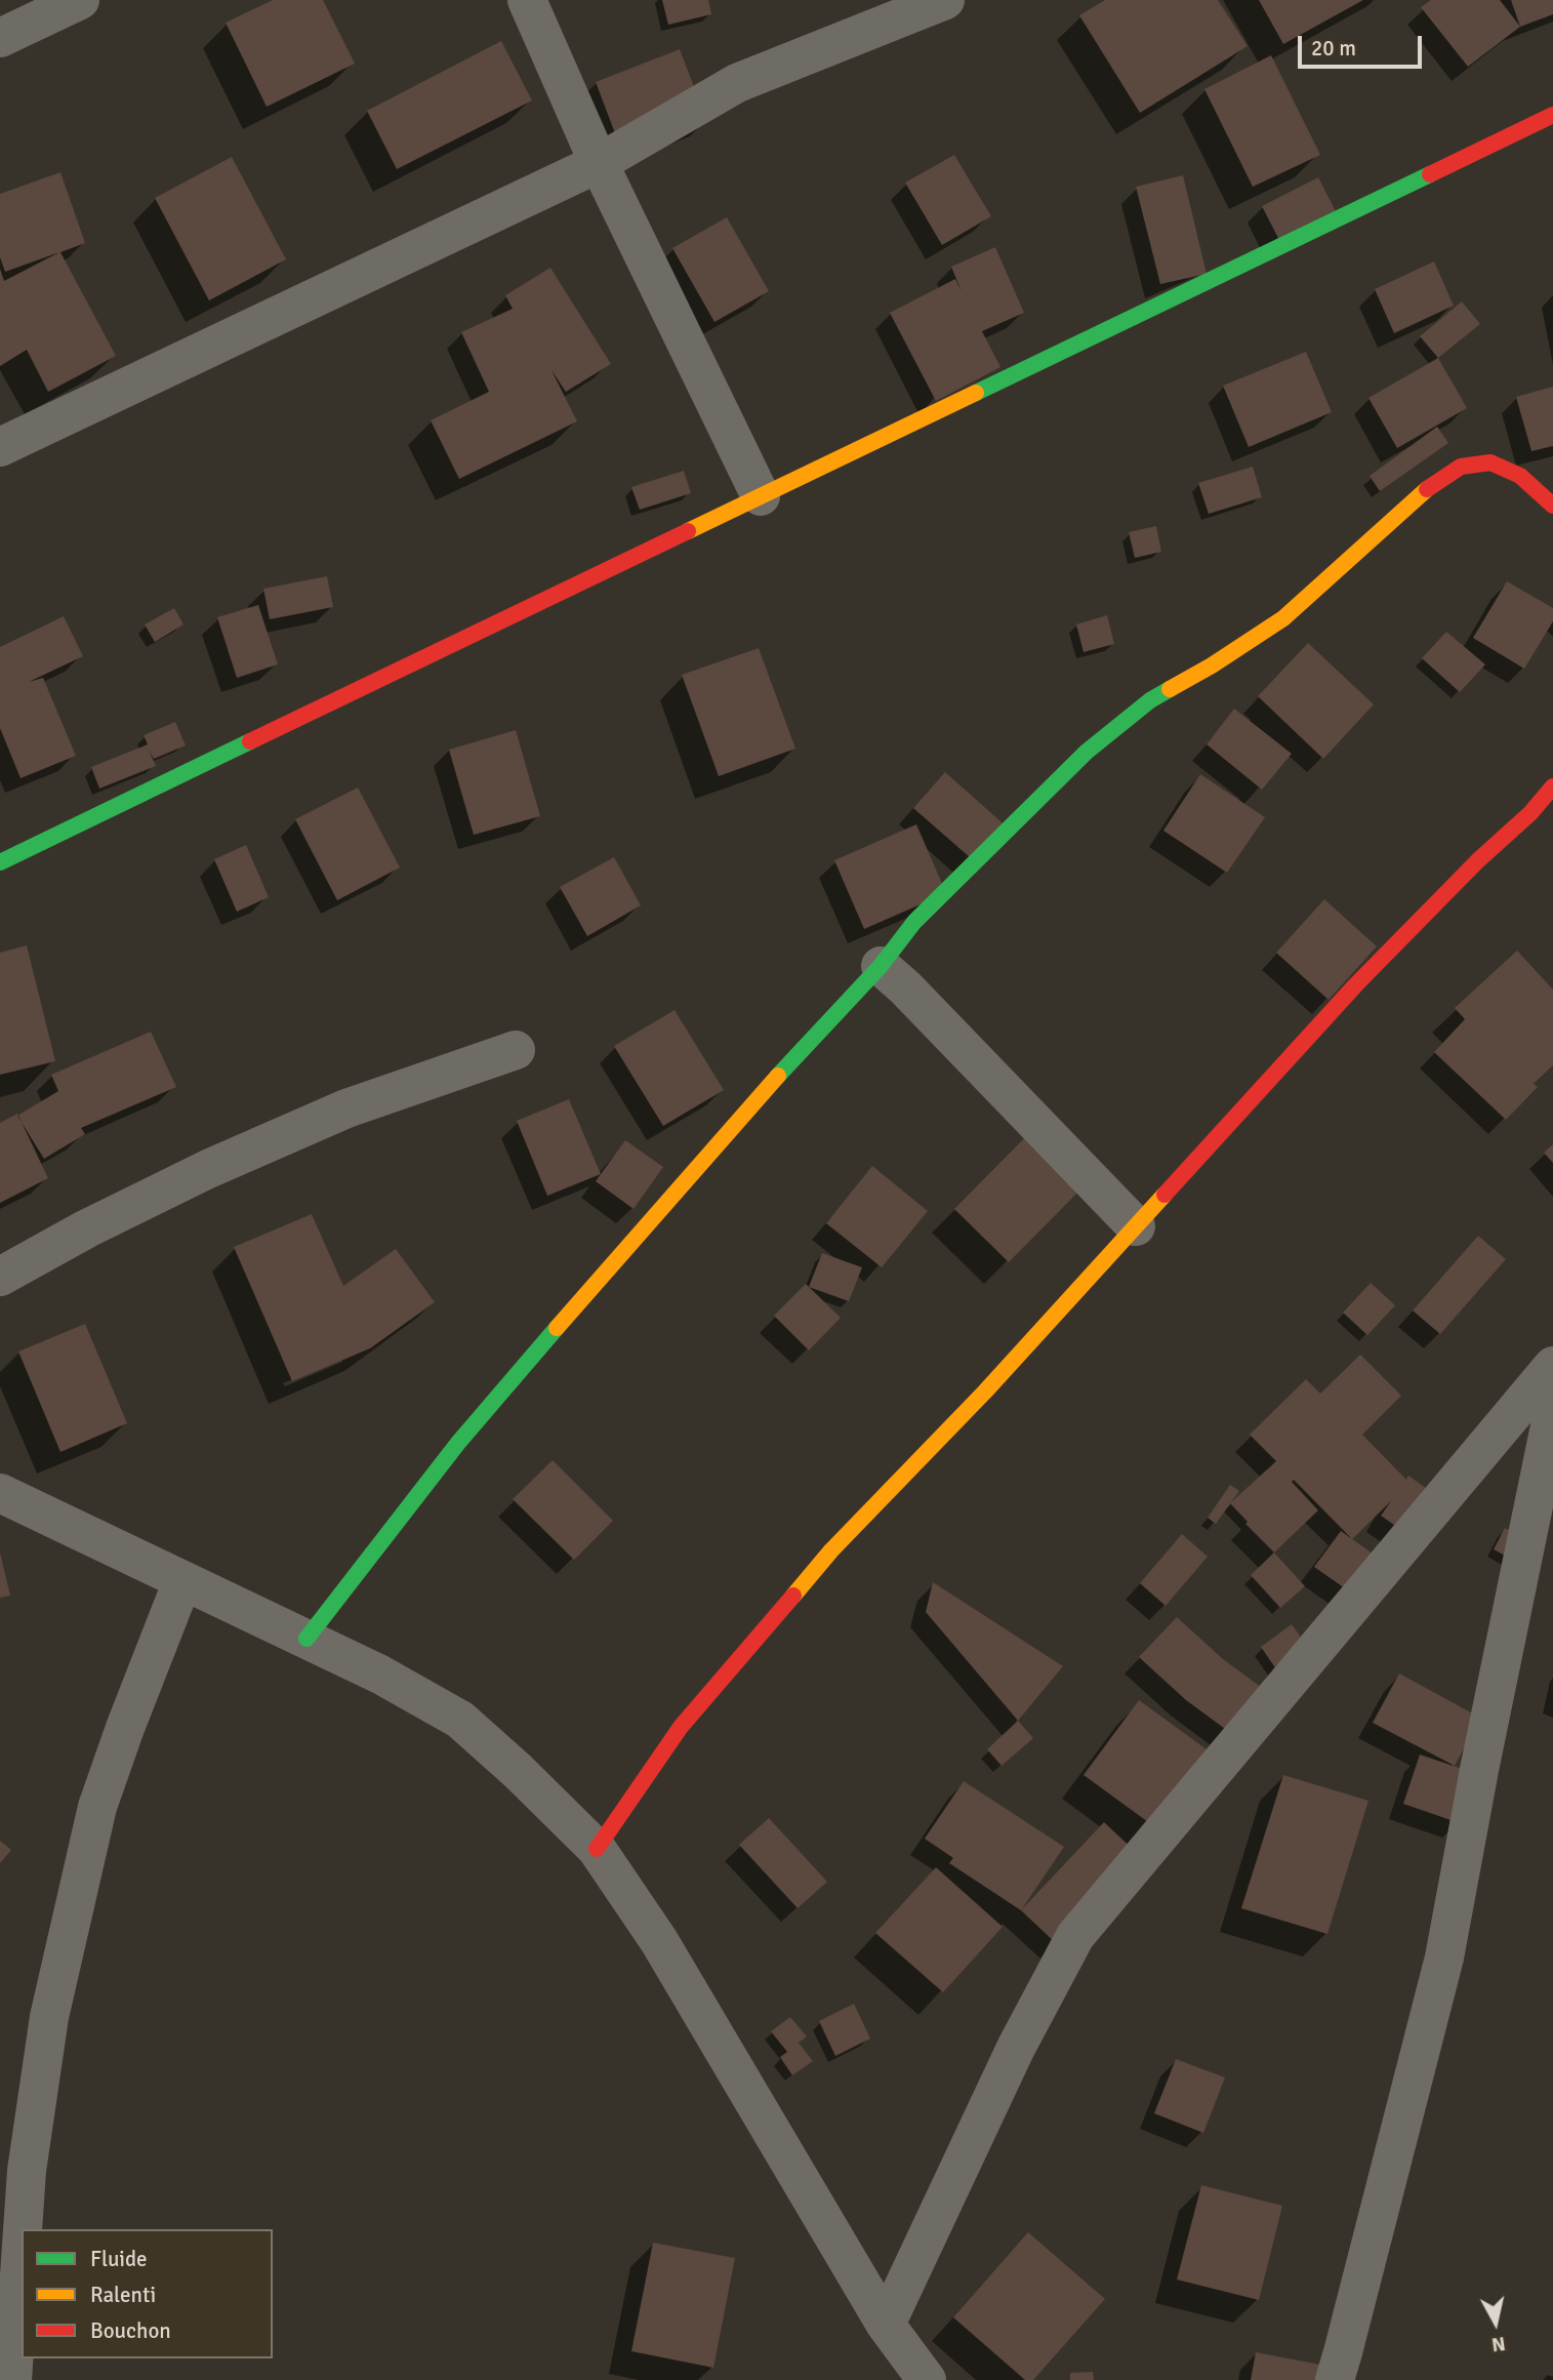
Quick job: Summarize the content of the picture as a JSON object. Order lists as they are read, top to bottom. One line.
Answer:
{"legend":["Fluide","Ralenti","Bouchon"],"scale_bar":"20 m","north":"bottom"}
